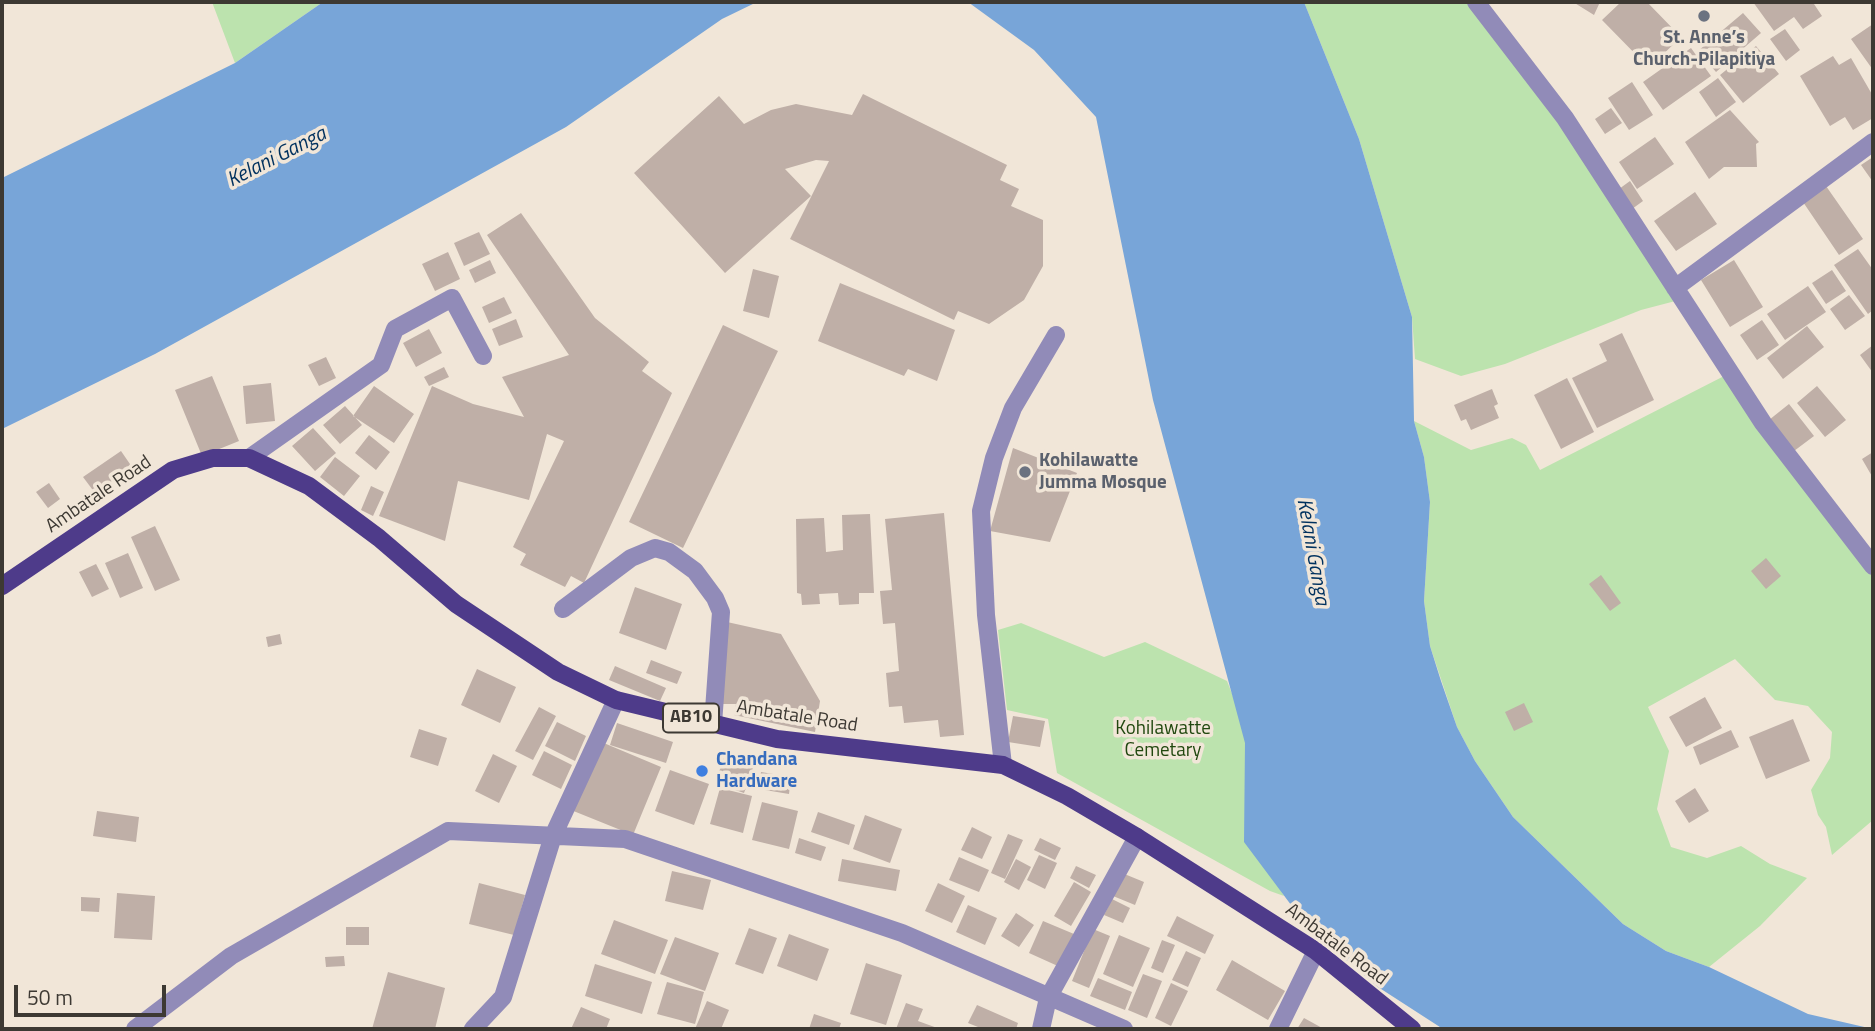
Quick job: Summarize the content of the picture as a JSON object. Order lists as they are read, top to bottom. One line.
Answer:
{"streets":{"main road":["Ambatale Road","AB10"]},"water":["Kelani Ganga"],"parks":["Kohilawatte Cemetary"],"places":["St. Anne’s Church-Pilapitiya","Kohilawatte Jumma Mosque","Chandana Hardware"],"scale_bar":"50 m"}
